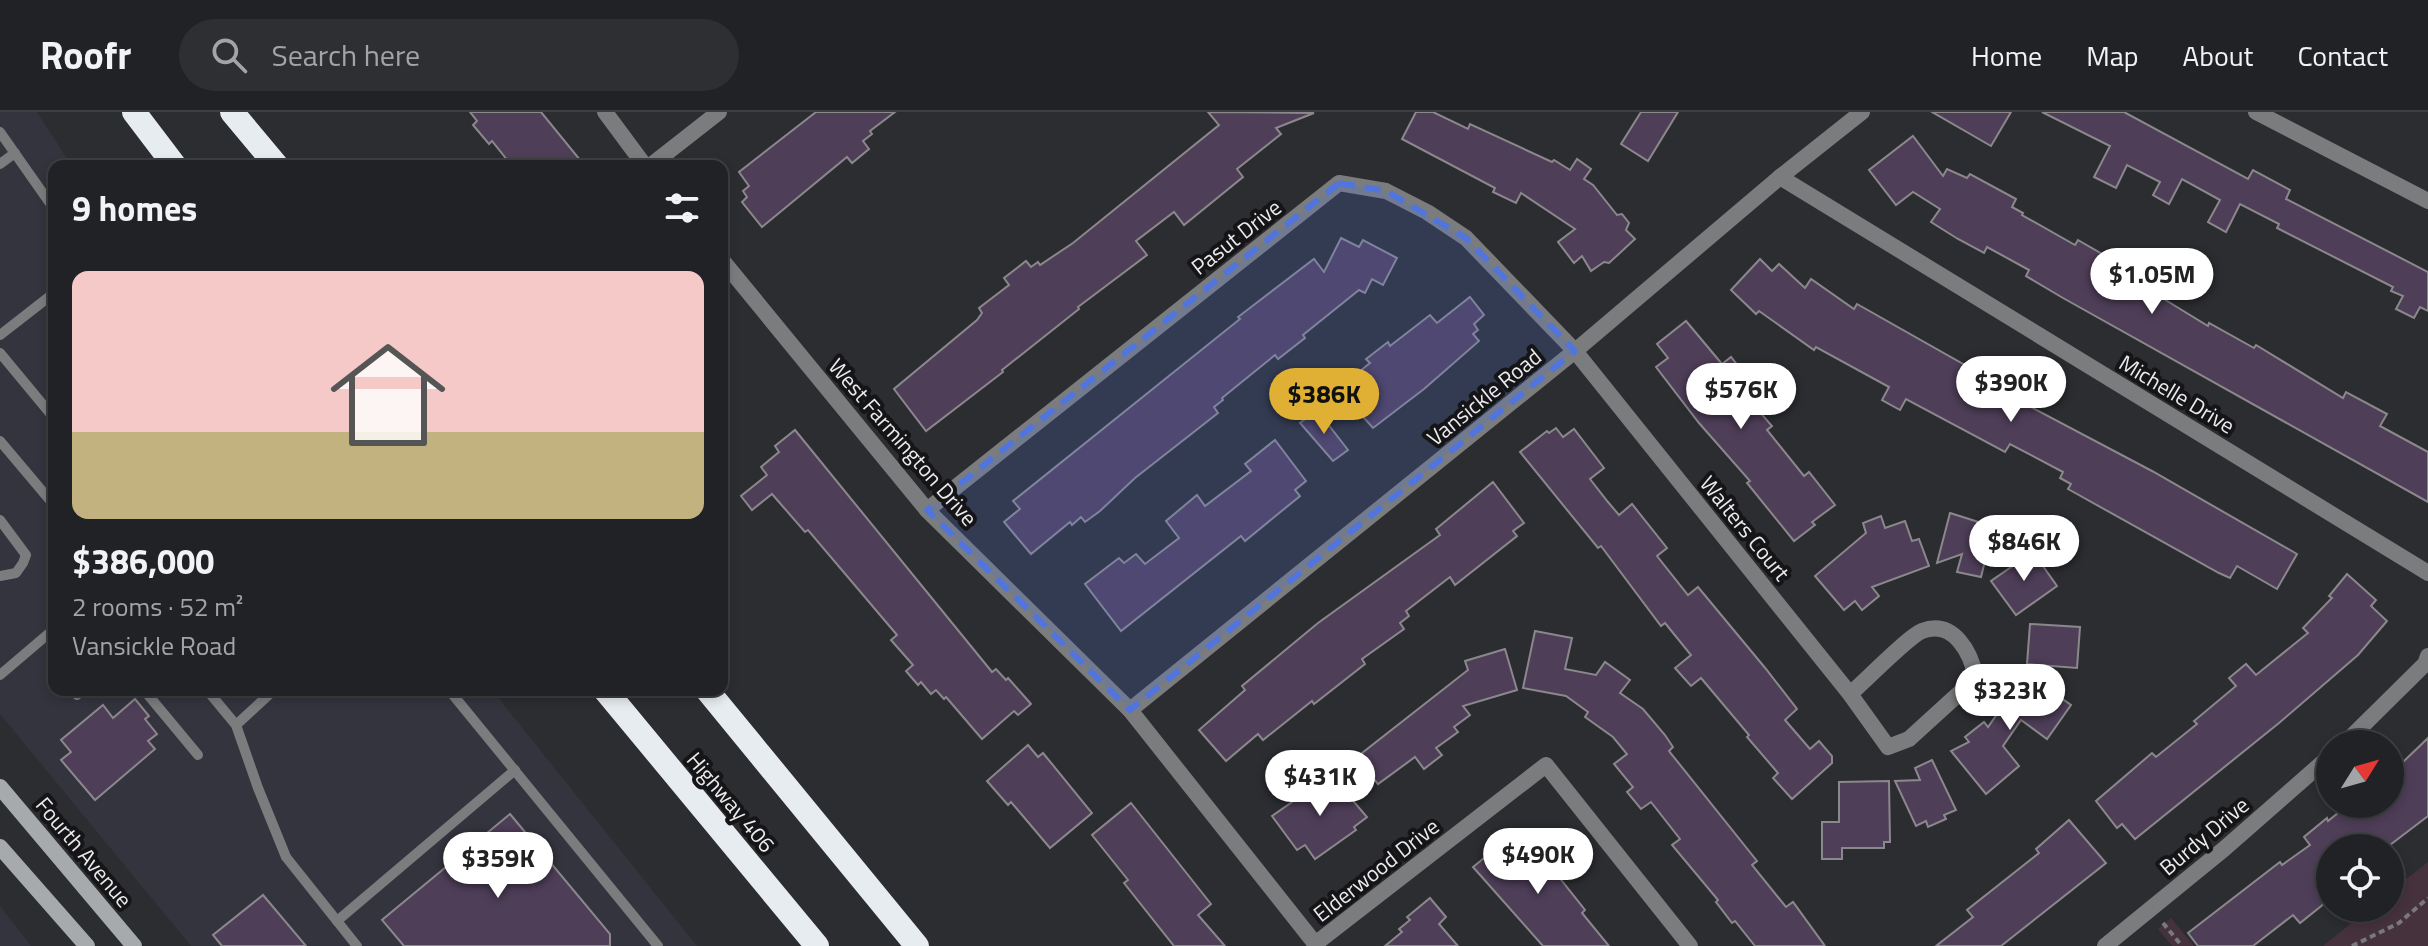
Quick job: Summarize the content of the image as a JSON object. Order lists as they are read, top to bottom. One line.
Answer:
{"streets":{"highway":["Highway 406"],"main road":["Fourth Avenue"],"street":["Pasut Drive","Michelle Drive","Vansickle Road","West Farmington Drive","Walters Court","Burdy Drive","Elderwood Drive"]},"crossings":[["Pasut Drive","Vansickle Road"],["Pasut Drive","West Farmington Drive"],["Pasut Drive","Walters Court"],["Michelle Drive","Vansickle Road"],["Vansickle Road","West Farmington Drive"],["Vansickle Road","Walters Court"],["West Farmington Drive","Elderwood Drive"]],"north":"top right","page":{"header":"Roofr","search":"Search here","nav":["Home","Map","About","Contact"],"heading":"9 homes","price":["$1.05M","$390K","$576K","$386K","$846K","$323K","$431K","$490K","$359K"],"list":[{"name":"$386,000","note":"2 rooms · 52 m² · Vansickle Road"}]}}
